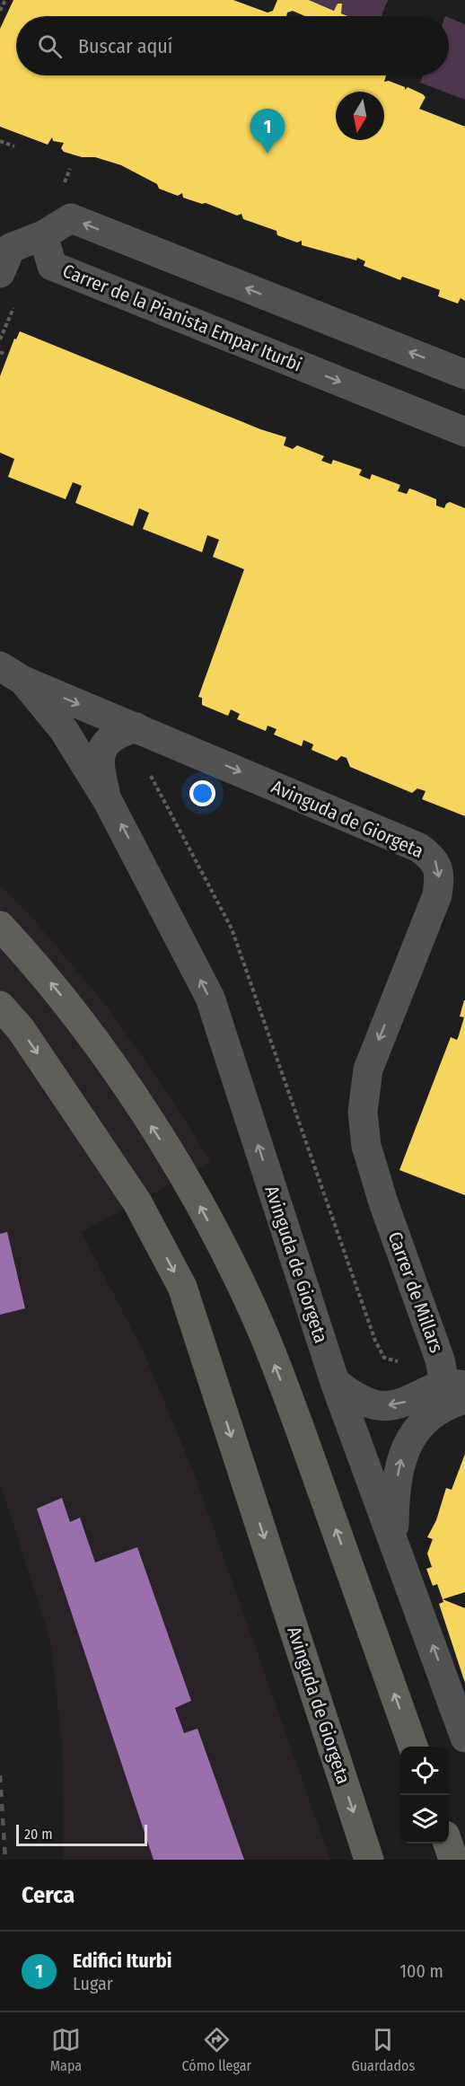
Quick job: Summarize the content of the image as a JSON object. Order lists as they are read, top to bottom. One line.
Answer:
{"streets":{"main road":["Avinguda de Giorgeta"],"street":["Carrer de la Pianista Empar Iturbi","Carrer de Millars"]},"crossings":[["Avinguda de Giorgeta","Carrer de Millars"]],"scale_bar":"20 m","north":"bottom","page":{"search":"Buscar aquí","pins":"1","scale":"20 m","heading":"Cerca","list":[{"mark":"1","name":"Edifici Iturbi","note":"Lugar","value":"100 m"}],"nav":["Mapa","Cómo llegar","Guardados"]}}
